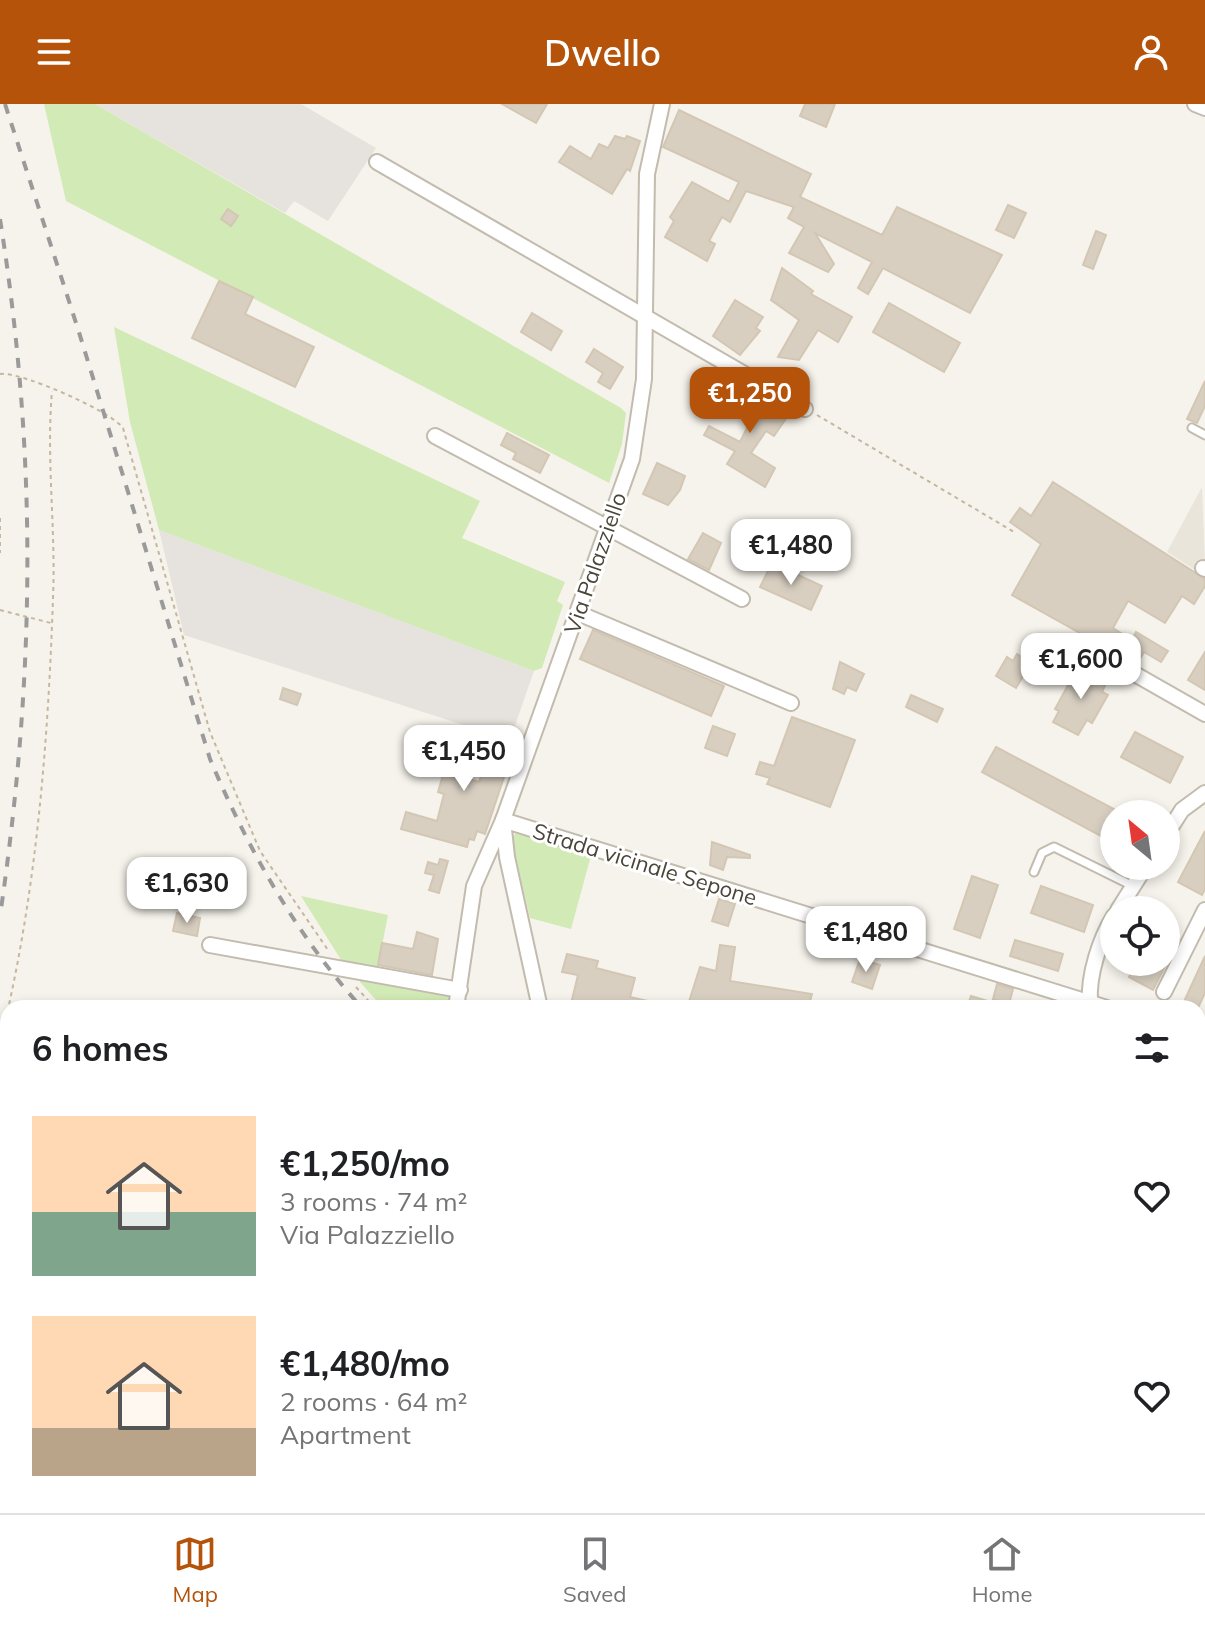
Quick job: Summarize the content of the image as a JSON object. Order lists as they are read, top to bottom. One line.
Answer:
{"streets":{"street":["Via Palazziello","Strada vicinale Sepone"]},"crossings":[["Via Palazziello","Strada vicinale Sepone"]],"north":"top left","page":{"header":"Dwello","price":["€1,250","€1,480","€1,600","€1,450","€1,630","€1,480"],"heading":"6 homes","list":[{"name":"€1,250/mo","note":"3 rooms · 74 m² · Via Palazziello"},{"name":"€1,480/mo","note":"2 rooms · 64 m² · Apartment"}],"tabs":["Map","Saved","Home"]}}
